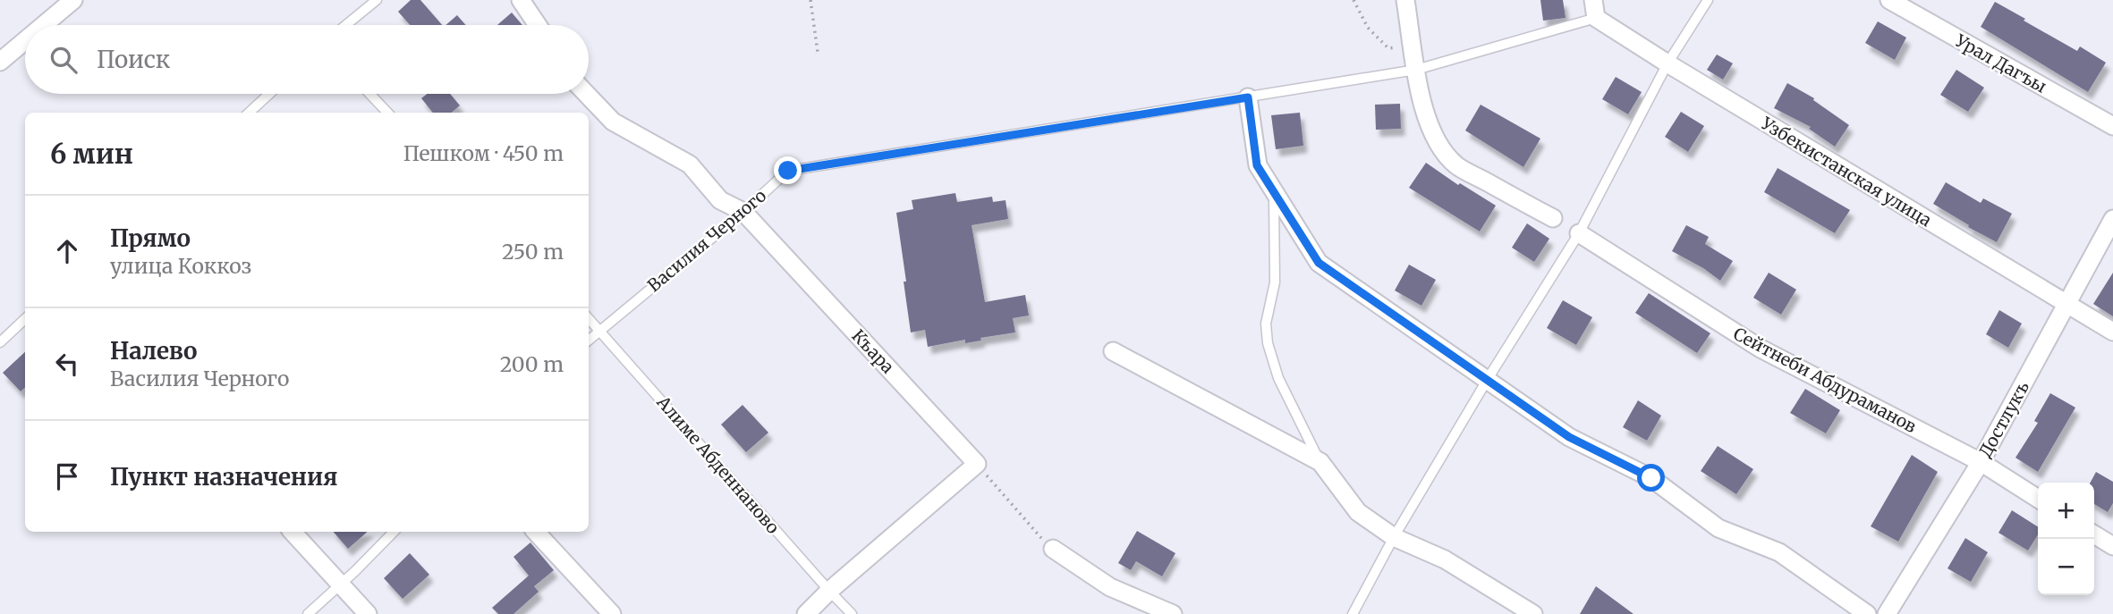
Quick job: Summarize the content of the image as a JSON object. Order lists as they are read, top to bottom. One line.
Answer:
{"streets":{"street":["Урал Дагъы","Узбекистанская улица","Къара","Сейтнеби Абдураманов","Достлукъ"],"lane":["Василия Черного","Алиме Абденнаново"]},"crossings":[["Узбекистанская улица","Василия Черного"],["Узбекистанская улица","Достлукъ"],["Василия Черного","Къара"],["Василия Черного","Алиме Абденнаново"],["Сейтнеби Абдураманов","Достлукъ"]],"page":{"search":"Поиск","heading":["6 мин","Пешком · 450 m"],"list":[["Прямо","улица Коккоз","250 m"],["Налево","Василия Черного","200 m"],"Пункт назначения"],"map_buttons":["+","−"]}}
